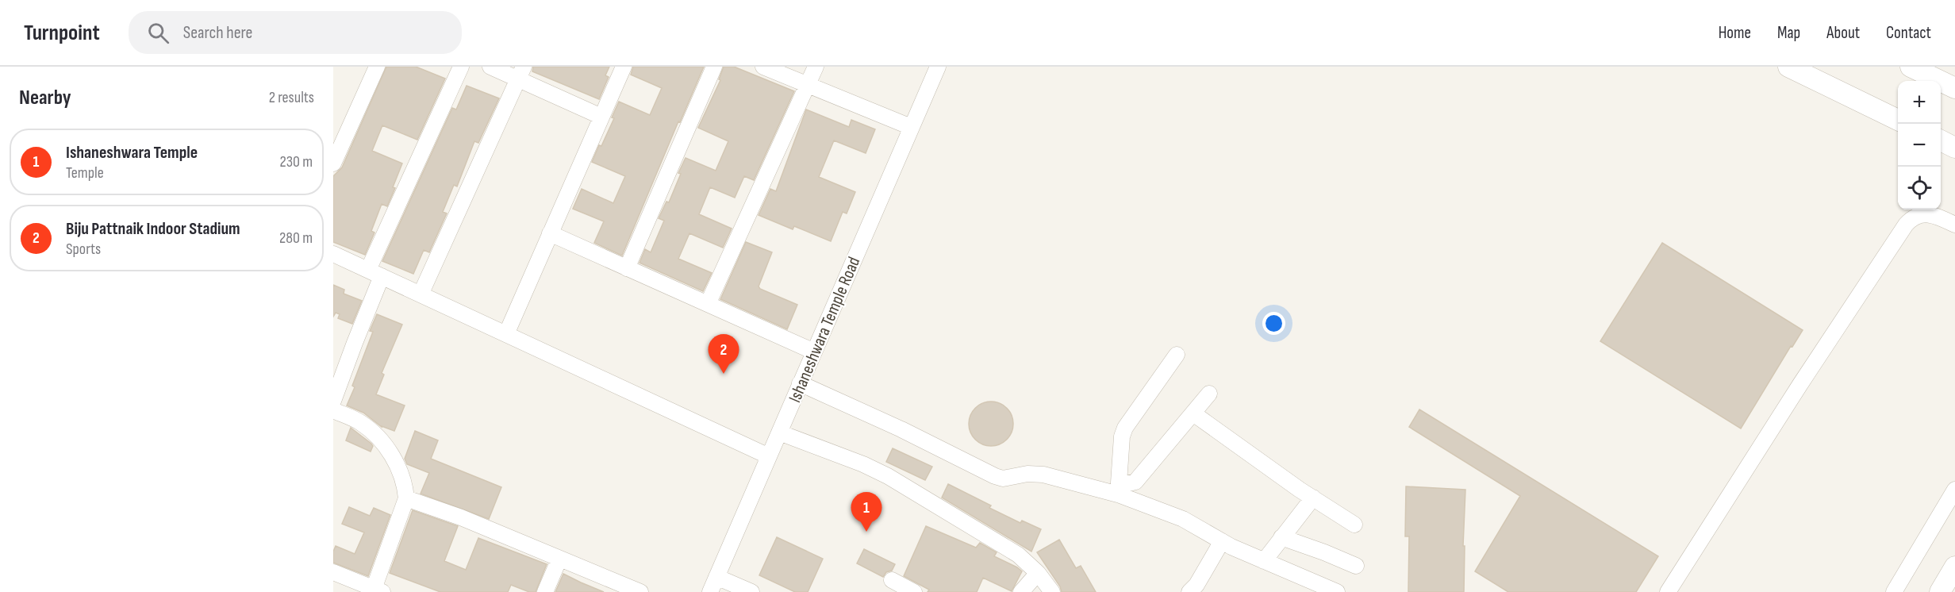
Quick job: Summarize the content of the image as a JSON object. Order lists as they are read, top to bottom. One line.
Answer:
{"streets":{"street":["Ishaneshwara Temple Road"]},"page":{"header":"Turnpoint","search":"Search here","nav":["Home","Map","About","Contact"],"heading":["Nearby","2 results"],"map_buttons":["+","−"],"list":[{"mark":"1","name":"Ishaneshwara Temple","note":"Temple","value":"230 m"},{"mark":"2","name":"Biju Pattnaik Indoor Stadium","note":"Sports","value":"280 m"}],"pins":["2","1"]}}
